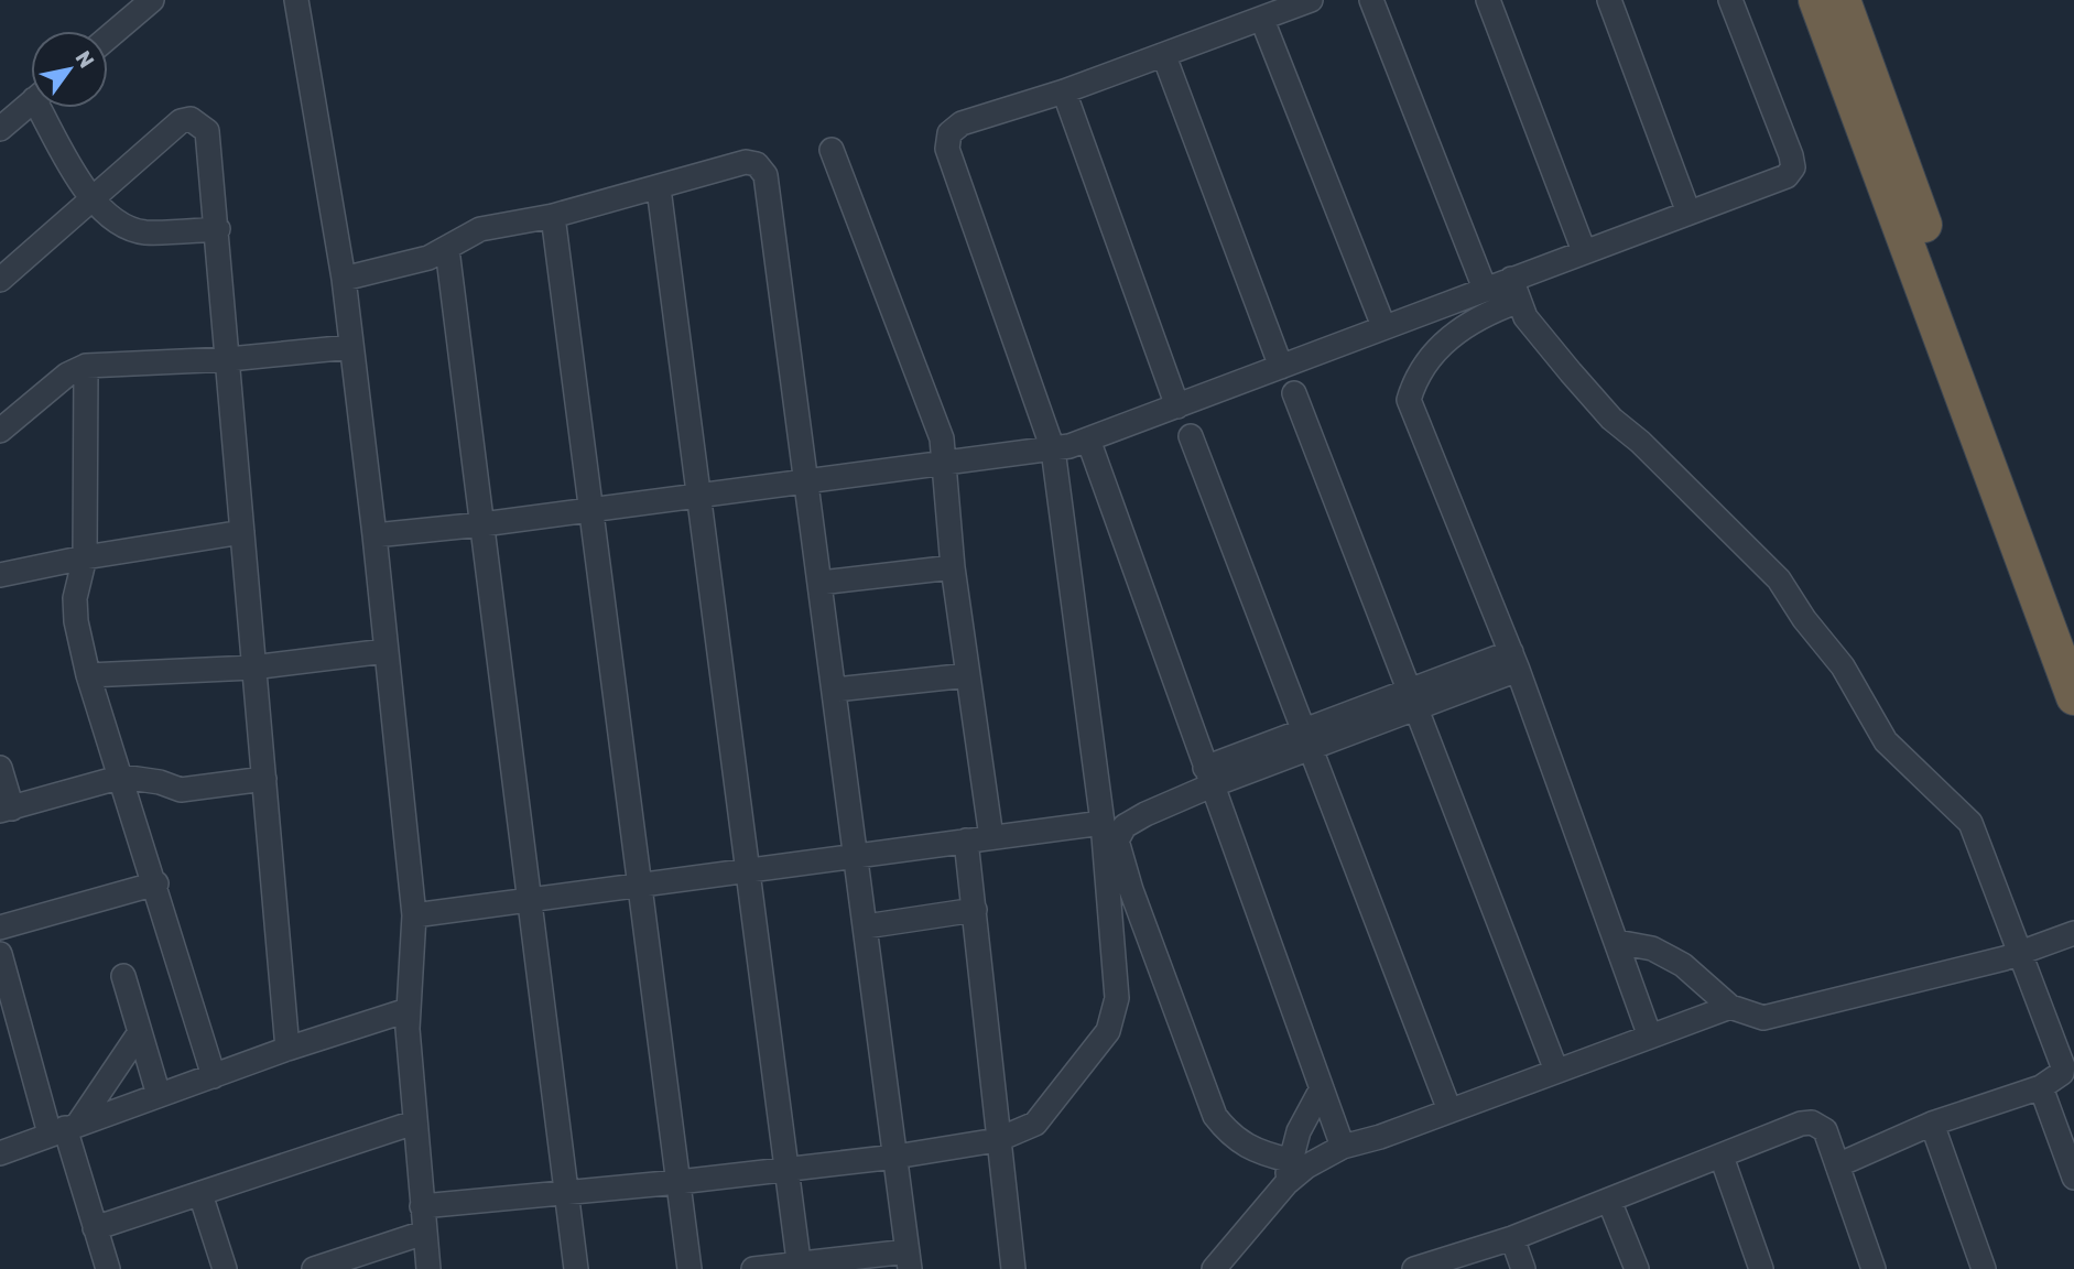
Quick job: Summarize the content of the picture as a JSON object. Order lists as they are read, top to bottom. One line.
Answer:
{"north":"top right"}
